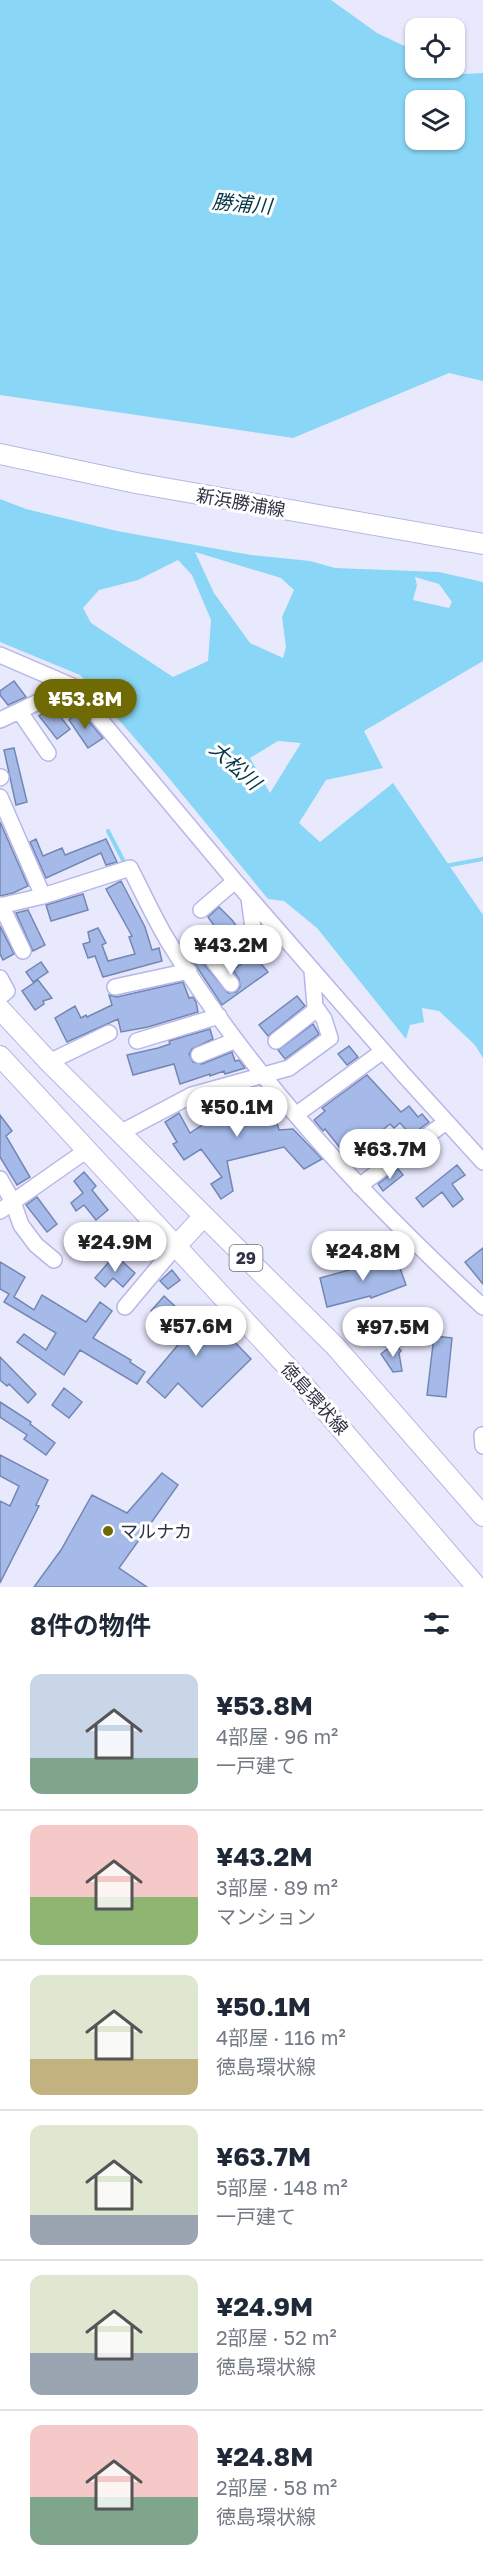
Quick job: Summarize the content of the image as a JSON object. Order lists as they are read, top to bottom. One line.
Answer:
{"streets":{"main road":["新浜勝浦線","29","徳島環状線"]},"water":["勝浦川","大松川"],"places":["マルナカ"],"page":{"price":["¥53.8M","¥43.2M","¥50.1M","¥63.7M","¥24.9M","¥24.8M","¥57.6M","¥97.5M"],"heading":"8件の物件","list":[{"name":"¥53.8M","note":"4部屋 · 96 m² · 一戸建て"},{"name":"¥43.2M","note":"3部屋 · 89 m² · マンション"},{"name":"¥50.1M","note":"4部屋 · 116 m² · 徳島環状線"},{"name":"¥63.7M","note":"5部屋 · 148 m² · 一戸建て"},{"name":"¥24.9M","note":"2部屋 · 52 m² · 徳島環状線"},{"name":"¥24.8M","note":"2部屋 · 58 m² · 徳島環状線"}]}}
